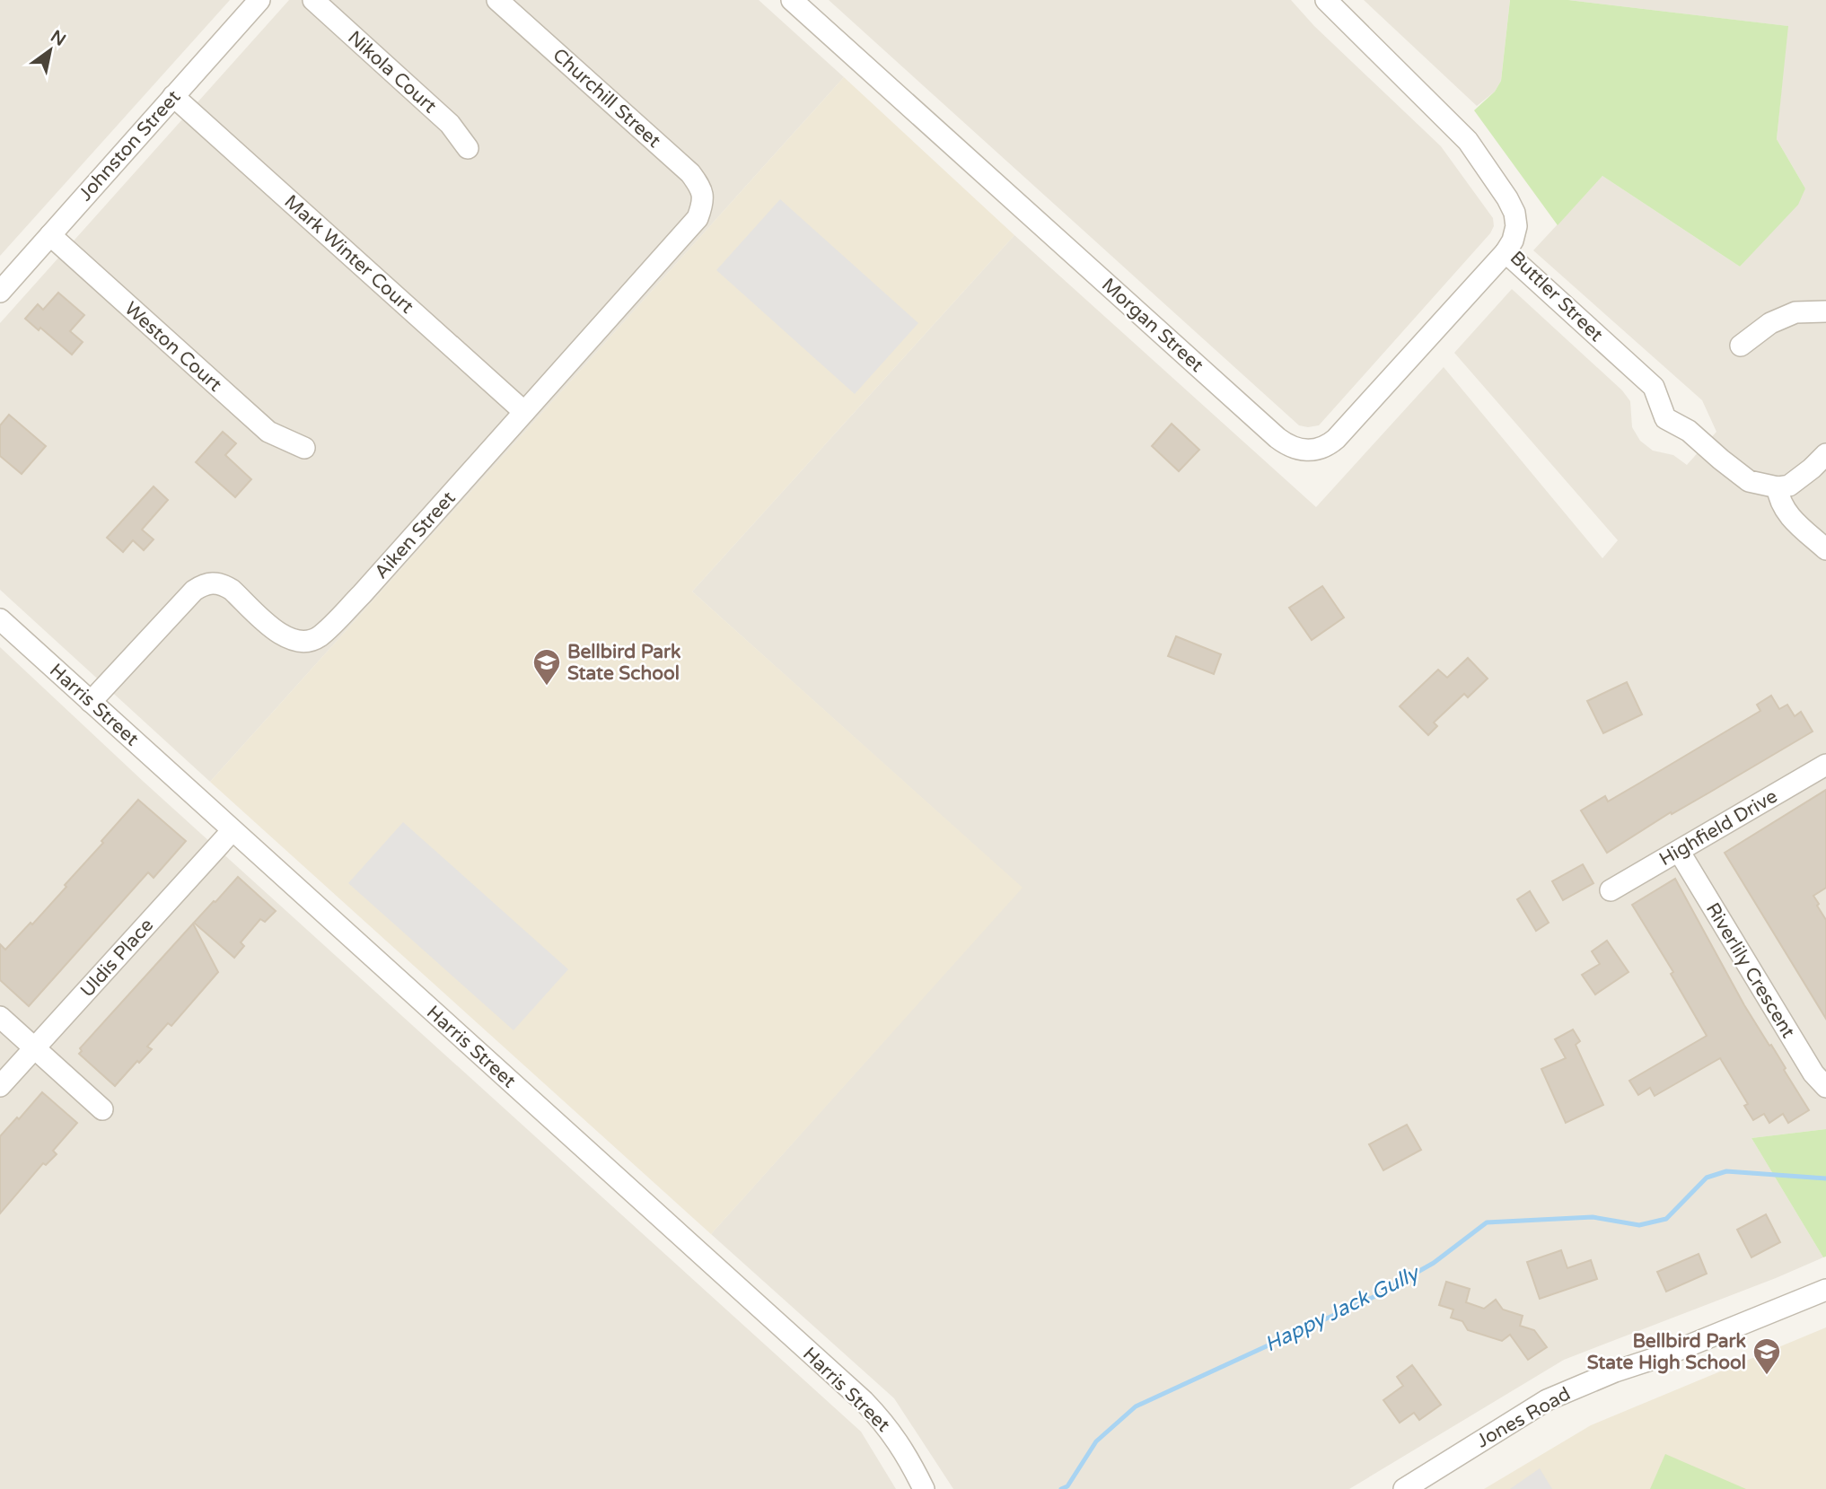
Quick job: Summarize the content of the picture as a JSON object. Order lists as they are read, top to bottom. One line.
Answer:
{"streets":{"street":["Nikola Court","Churchill Street","Johnston Street","Mark Winter Court","Buttler Street","Morgan Street","Weston Court","Aiken Street","Harris Street","Highfield Drive","Uldis Place","Riverlily Crescent","Jones Road"]},"crossings":[["Churchill Street","Aiken Street"],["Johnston Street","Mark Winter Court"],["Johnston Street","Weston Court"],["Mark Winter Court","Aiken Street"],["Buttler Street","Morgan Street"],["Aiken Street","Harris Street"],["Harris Street","Uldis Place"],["Highfield Drive","Riverlily Crescent"]],"water":["Happy Jack Gully"],"places":{"school or university":["Bellbird Park State School","Bellbird Park State High School"]},"north":"top right"}
